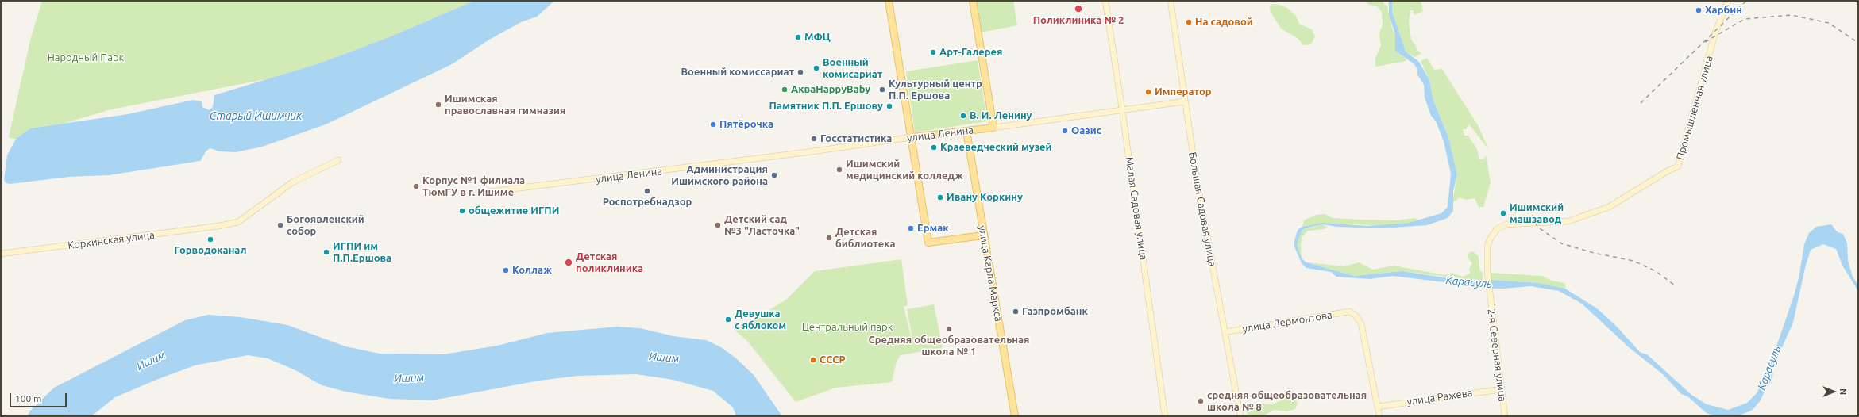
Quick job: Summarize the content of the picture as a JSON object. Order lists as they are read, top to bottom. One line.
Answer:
{"streets":{"main road":["улица Ленина","улица Карла Маркса"],"street":["Промышленная улица","Малая Садовая улица","Большая Садовая улица","Коркинская улица","улица Лермонтова","2-я Северная улица","улица Ражева"]},"crossings":[["Промышленная улица","2-я Северная улица"],["улица Ленина","Малая Садовая улица"],["улица Ленина","Большая Садовая улица"],["улица Ленина","улица Карла Маркса"],["Большая Садовая улица","улица Лермонтова"],["улица Лермонтова","улица Ражева"],["2-я Северная улица","улица Ражева"]],"water":["Старый Ишимчик","Карасуль","Ишим"],"parks":["Народный Парк","Центральный парк"],"places":["Поликлиника № 2","Харбин","На садовой","МФЦ","Арт-Галерея","Военный комисариат","Военный комиссариат","АкваHappyBaby","Культурный центр П.П. Ершова","Император","Ишимская православная гимназия","Памятник П.П. Ершову","В. И. Ленину","Пятёрочка","Оазис","Госстатистика","Краеведческий музей","Ишимский медицинский колледж","Администрация Ишимского района","Корпус №1 филиала ТюмГУ в г. Ишиме","Роспотребнадзор","Ивану Коркину","общежитие ИГПИ","Ишимский машзавод","Богоявленский собор","Детский сад №3 \"Ласточка\"","Ермак","Детская библиотека","Горводоканал","ИГПИ им П.П.Ершова","Детская поликлиника","Коллаж","Газпромбанк","Девушка с яблоком","Средняя общеобразовательная школа № 1","СССР","средняя общеобразовательная школа № 8"],"scale_bar":"100 m","north":"right"}
